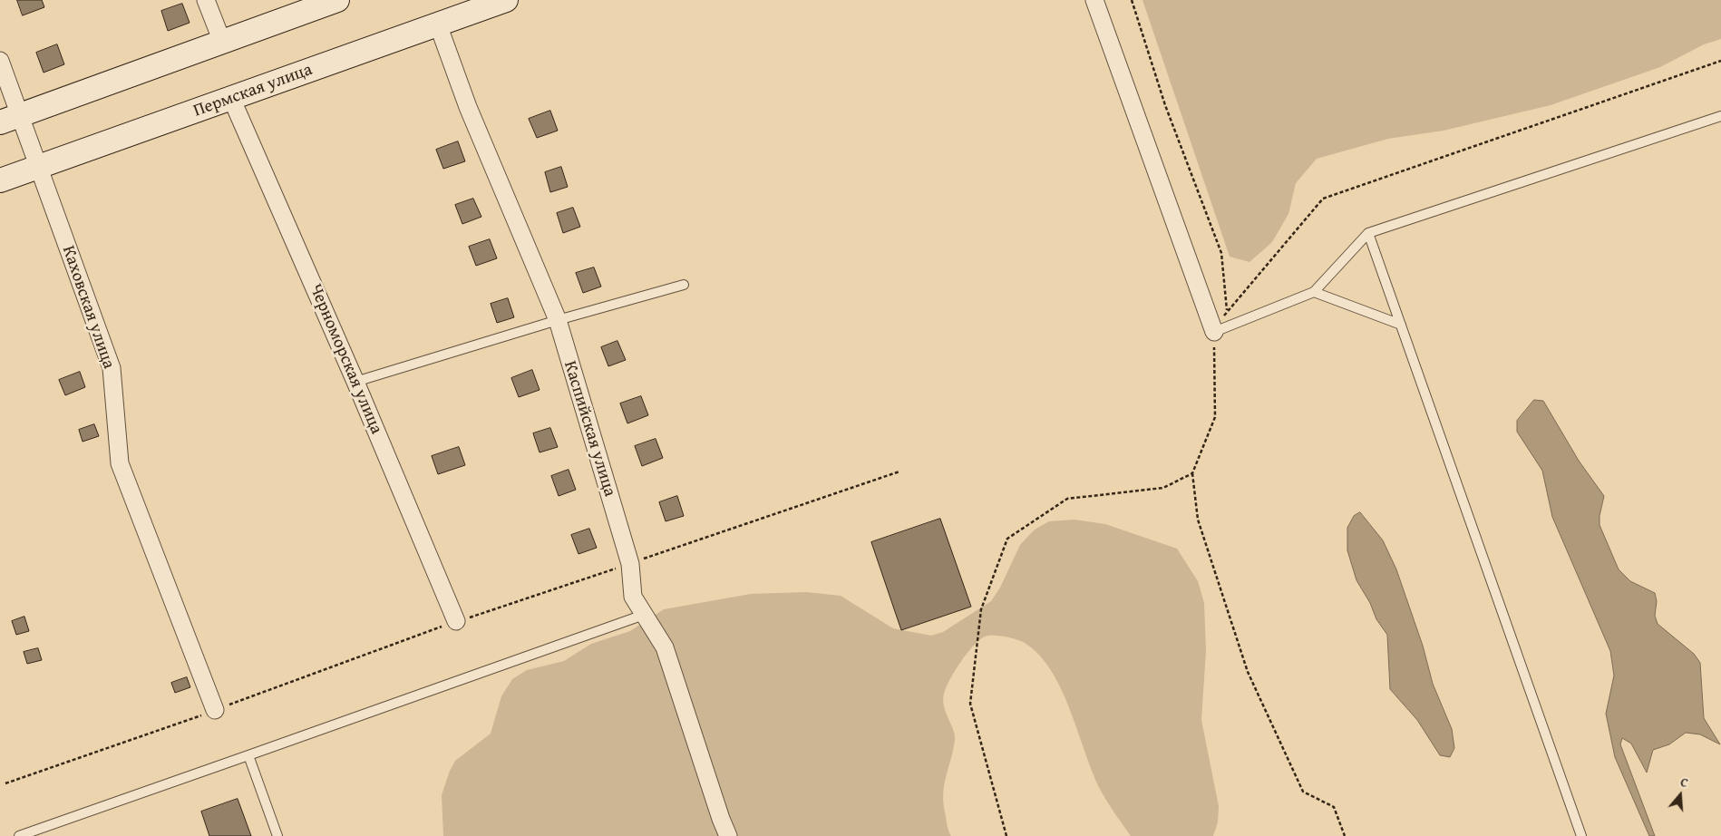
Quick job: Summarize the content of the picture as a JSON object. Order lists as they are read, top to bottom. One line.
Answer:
{"streets":{"street":["Пермская улица","Каховская улица","Черноморская улица","Каспийская улица"]},"crossings":[["Пермская улица","Каховская улица"],["Пермская улица","Черноморская улица"],["Пермская улица","Каспийская улица"]],"north":"top"}
